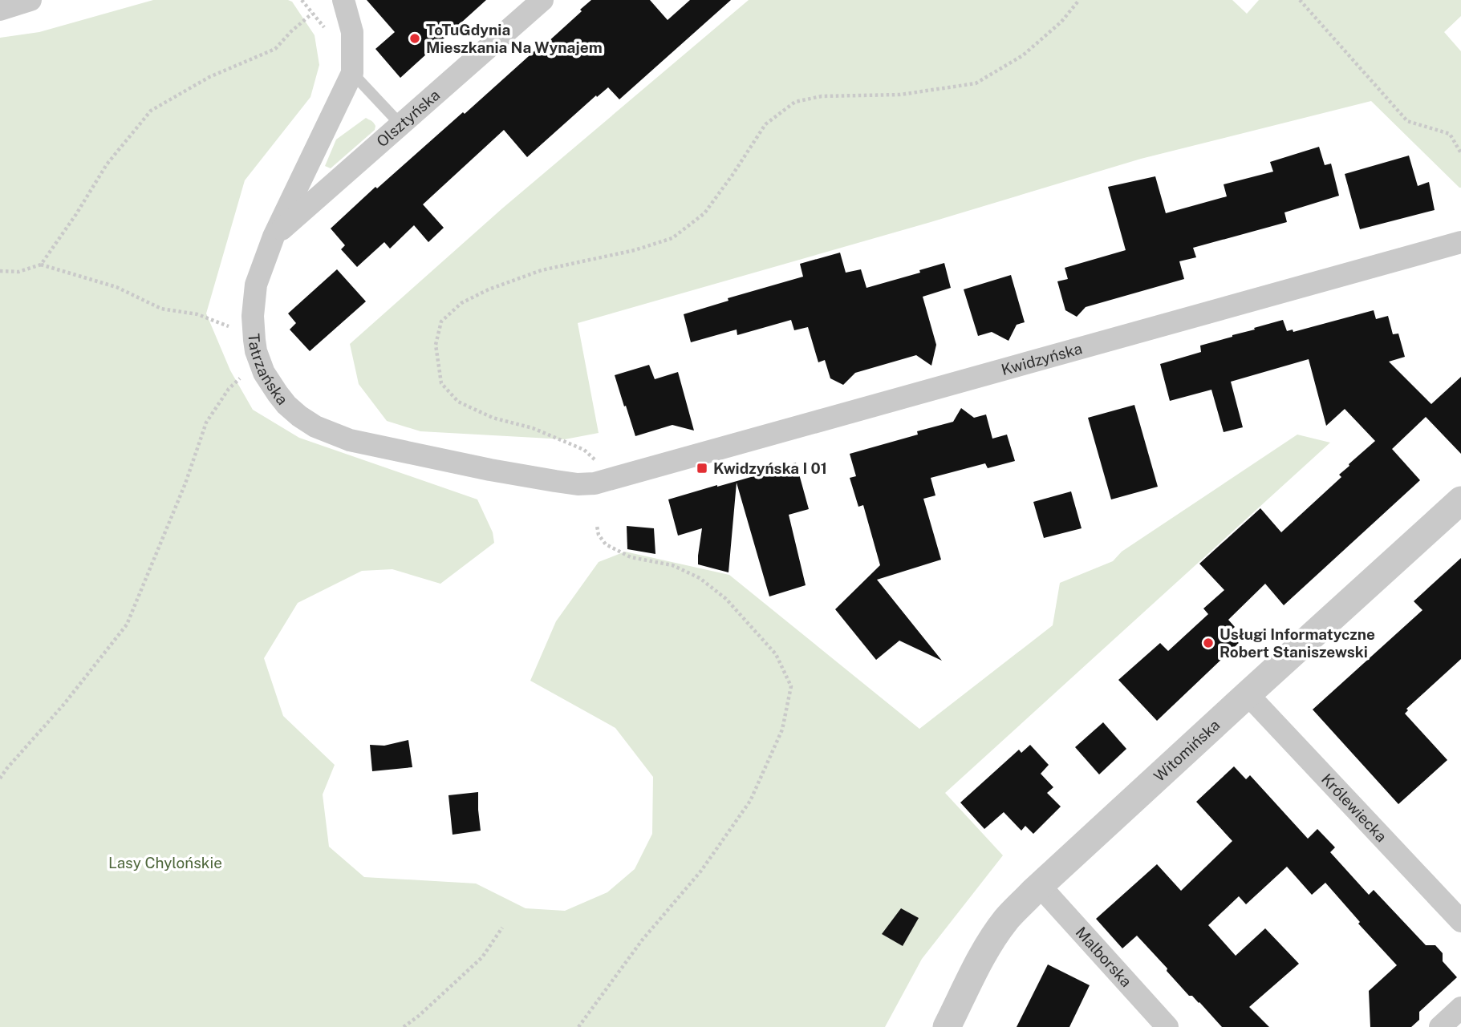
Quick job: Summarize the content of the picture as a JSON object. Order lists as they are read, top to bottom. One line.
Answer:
{"streets":{"street":["Olsztyńska","Kwidzyńska","Tatrzańska","Witomińska","Królewiecka","Malborska"]},"crossings":[["Olsztyńska","Tatrzańska"],["Kwidzyńska","Tatrzańska"],["Witomińska","Królewiecka"],["Witomińska","Malborska"]],"parks":["Lasy Chylońskie"],"places":{"other":["ToTuGdynia Mieszkania Na Wynajem","Usługi Informatyczne Robert Staniszewski"],"transit":["Kwidzyńska I 01"]}}
